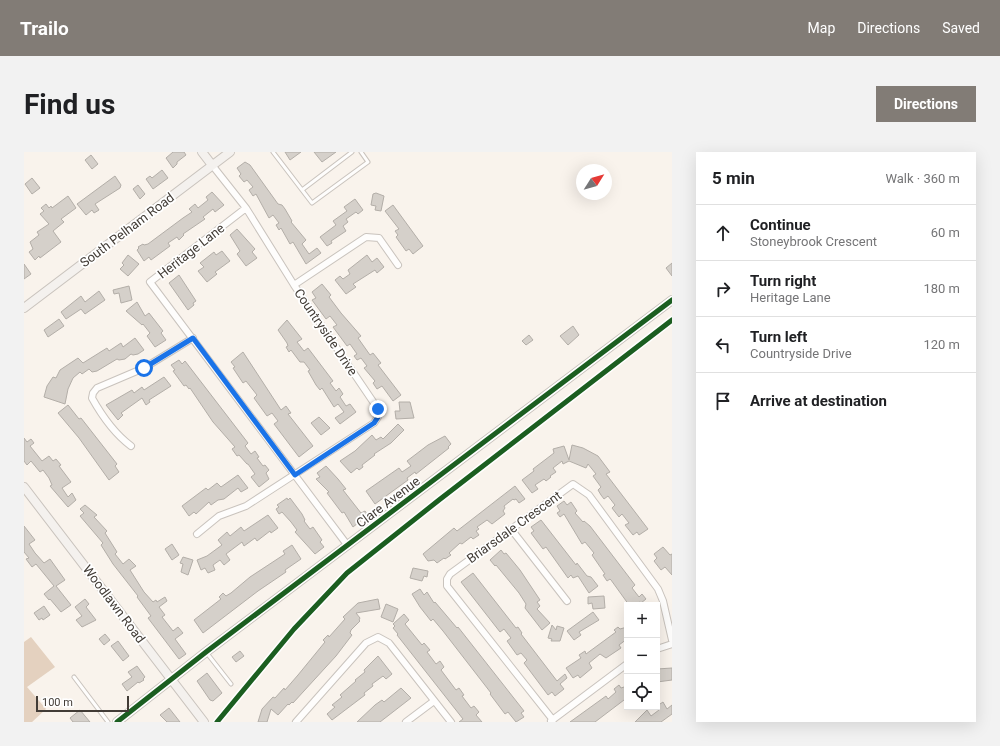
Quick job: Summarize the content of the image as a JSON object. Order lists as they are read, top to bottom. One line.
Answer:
{"streets":{"street":["South Pelham Road","Heritage Lane","Countryside Drive","Clare Avenue","Briarsdale Crescent","Woodlawn Road"]},"crossings":[["South Pelham Road","Countryside Drive"],["Heritage Lane","Countryside Drive"],["Heritage Lane","Clare Avenue"],["Clare Avenue","Woodlawn Road"]],"scale_bar":"100 m","north":"top right","page":{"header":"Trailo","nav":["Map","Directions","Saved"],"buttons":"Directions","title":"Find us","heading":["5 min","Walk · 360 m"],"list":[["Continue","Stoneybrook Crescent","60 m"],["Turn right","Heritage Lane","180 m"],["Turn left","Countryside Drive","120 m"],"Arrive at destination"],"map_buttons":["+","−"],"scale":"100 m"}}
